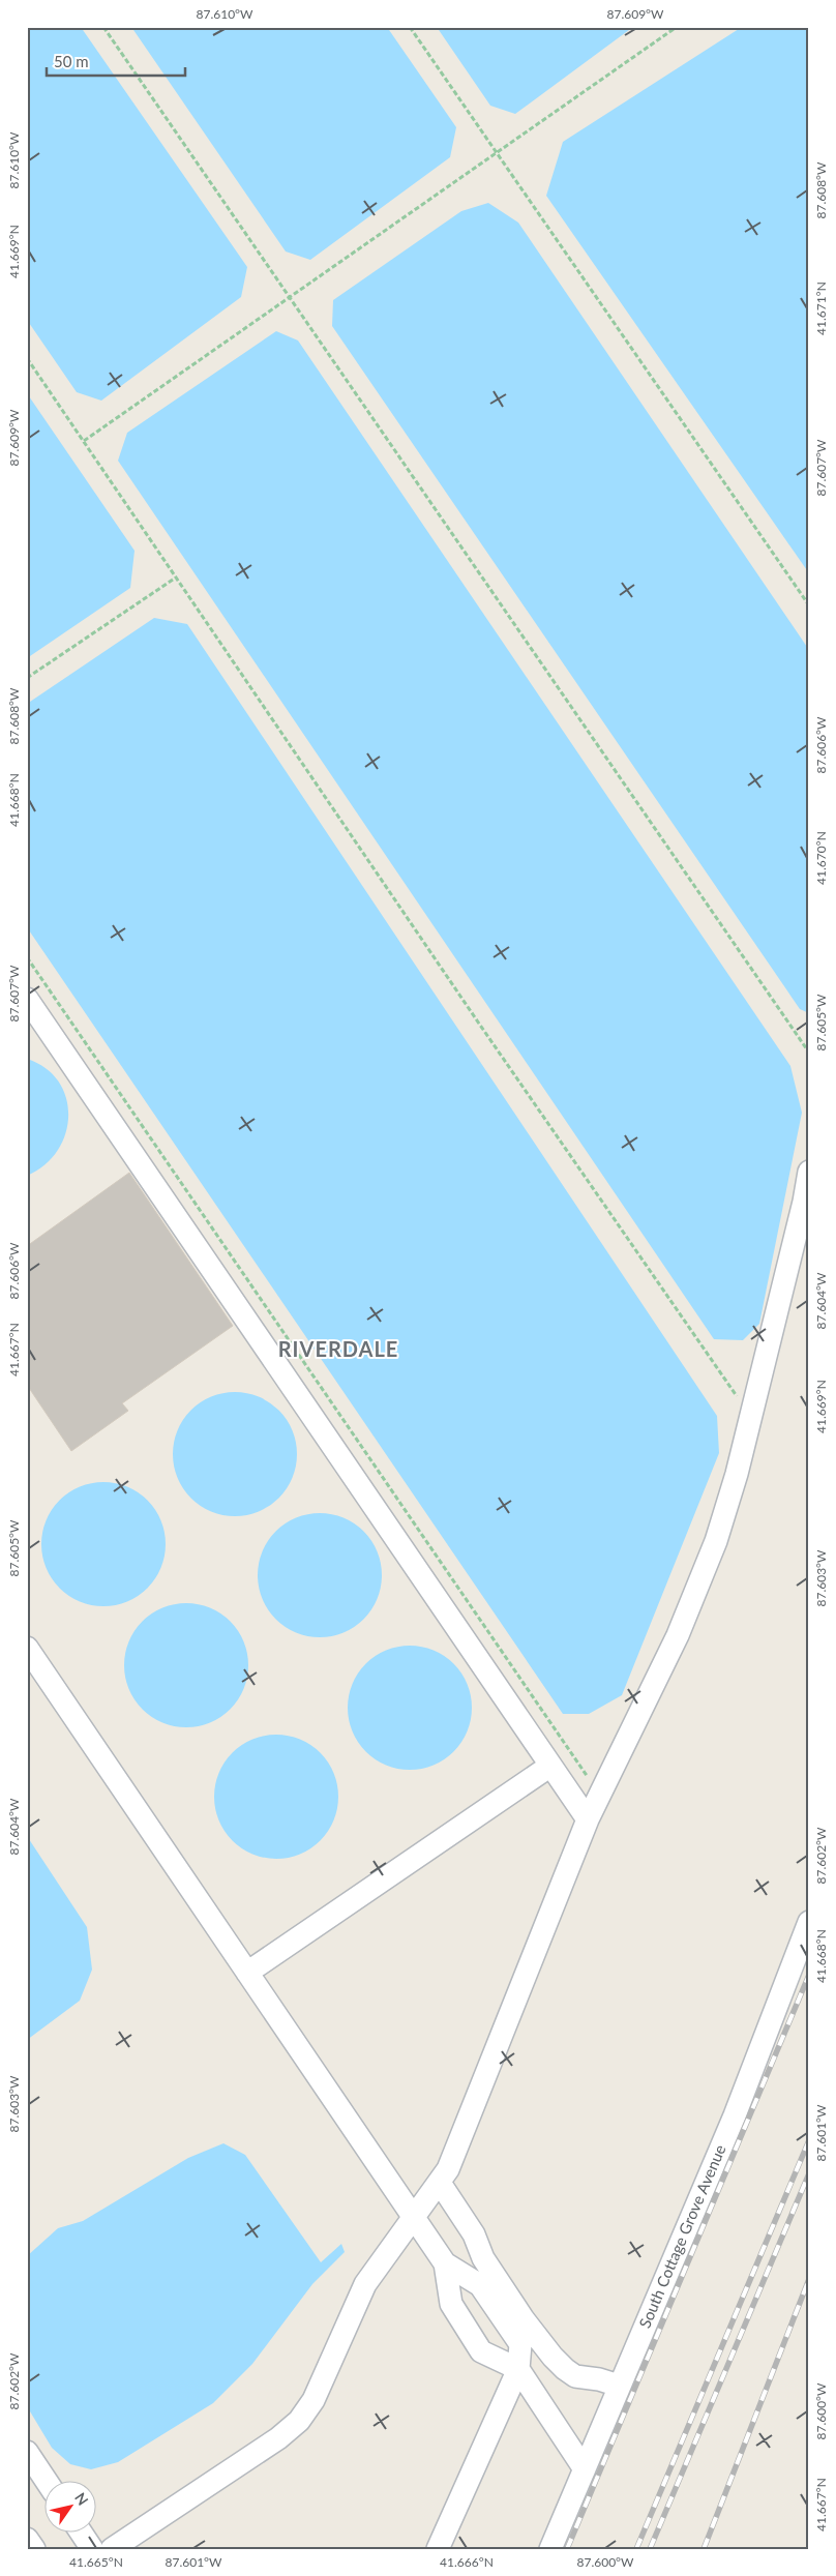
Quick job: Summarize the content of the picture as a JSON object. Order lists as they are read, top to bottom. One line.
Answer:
{"streets":{"street":["South Cottage Grove Avenue"]},"districts":["RIVERDALE"],"scale_bar":"50 m","north":"top right","coordinates":["87.610°W","87.609°W","87.608°W","41.669°N","41.671°N","87.607°W","87.606°W","41.668°N","41.670°N","87.605°W","87.604°W","41.667°N","87.603°W","87.602°W","87.601°W","87.600°W","41.665°N","41.666°N"]}
